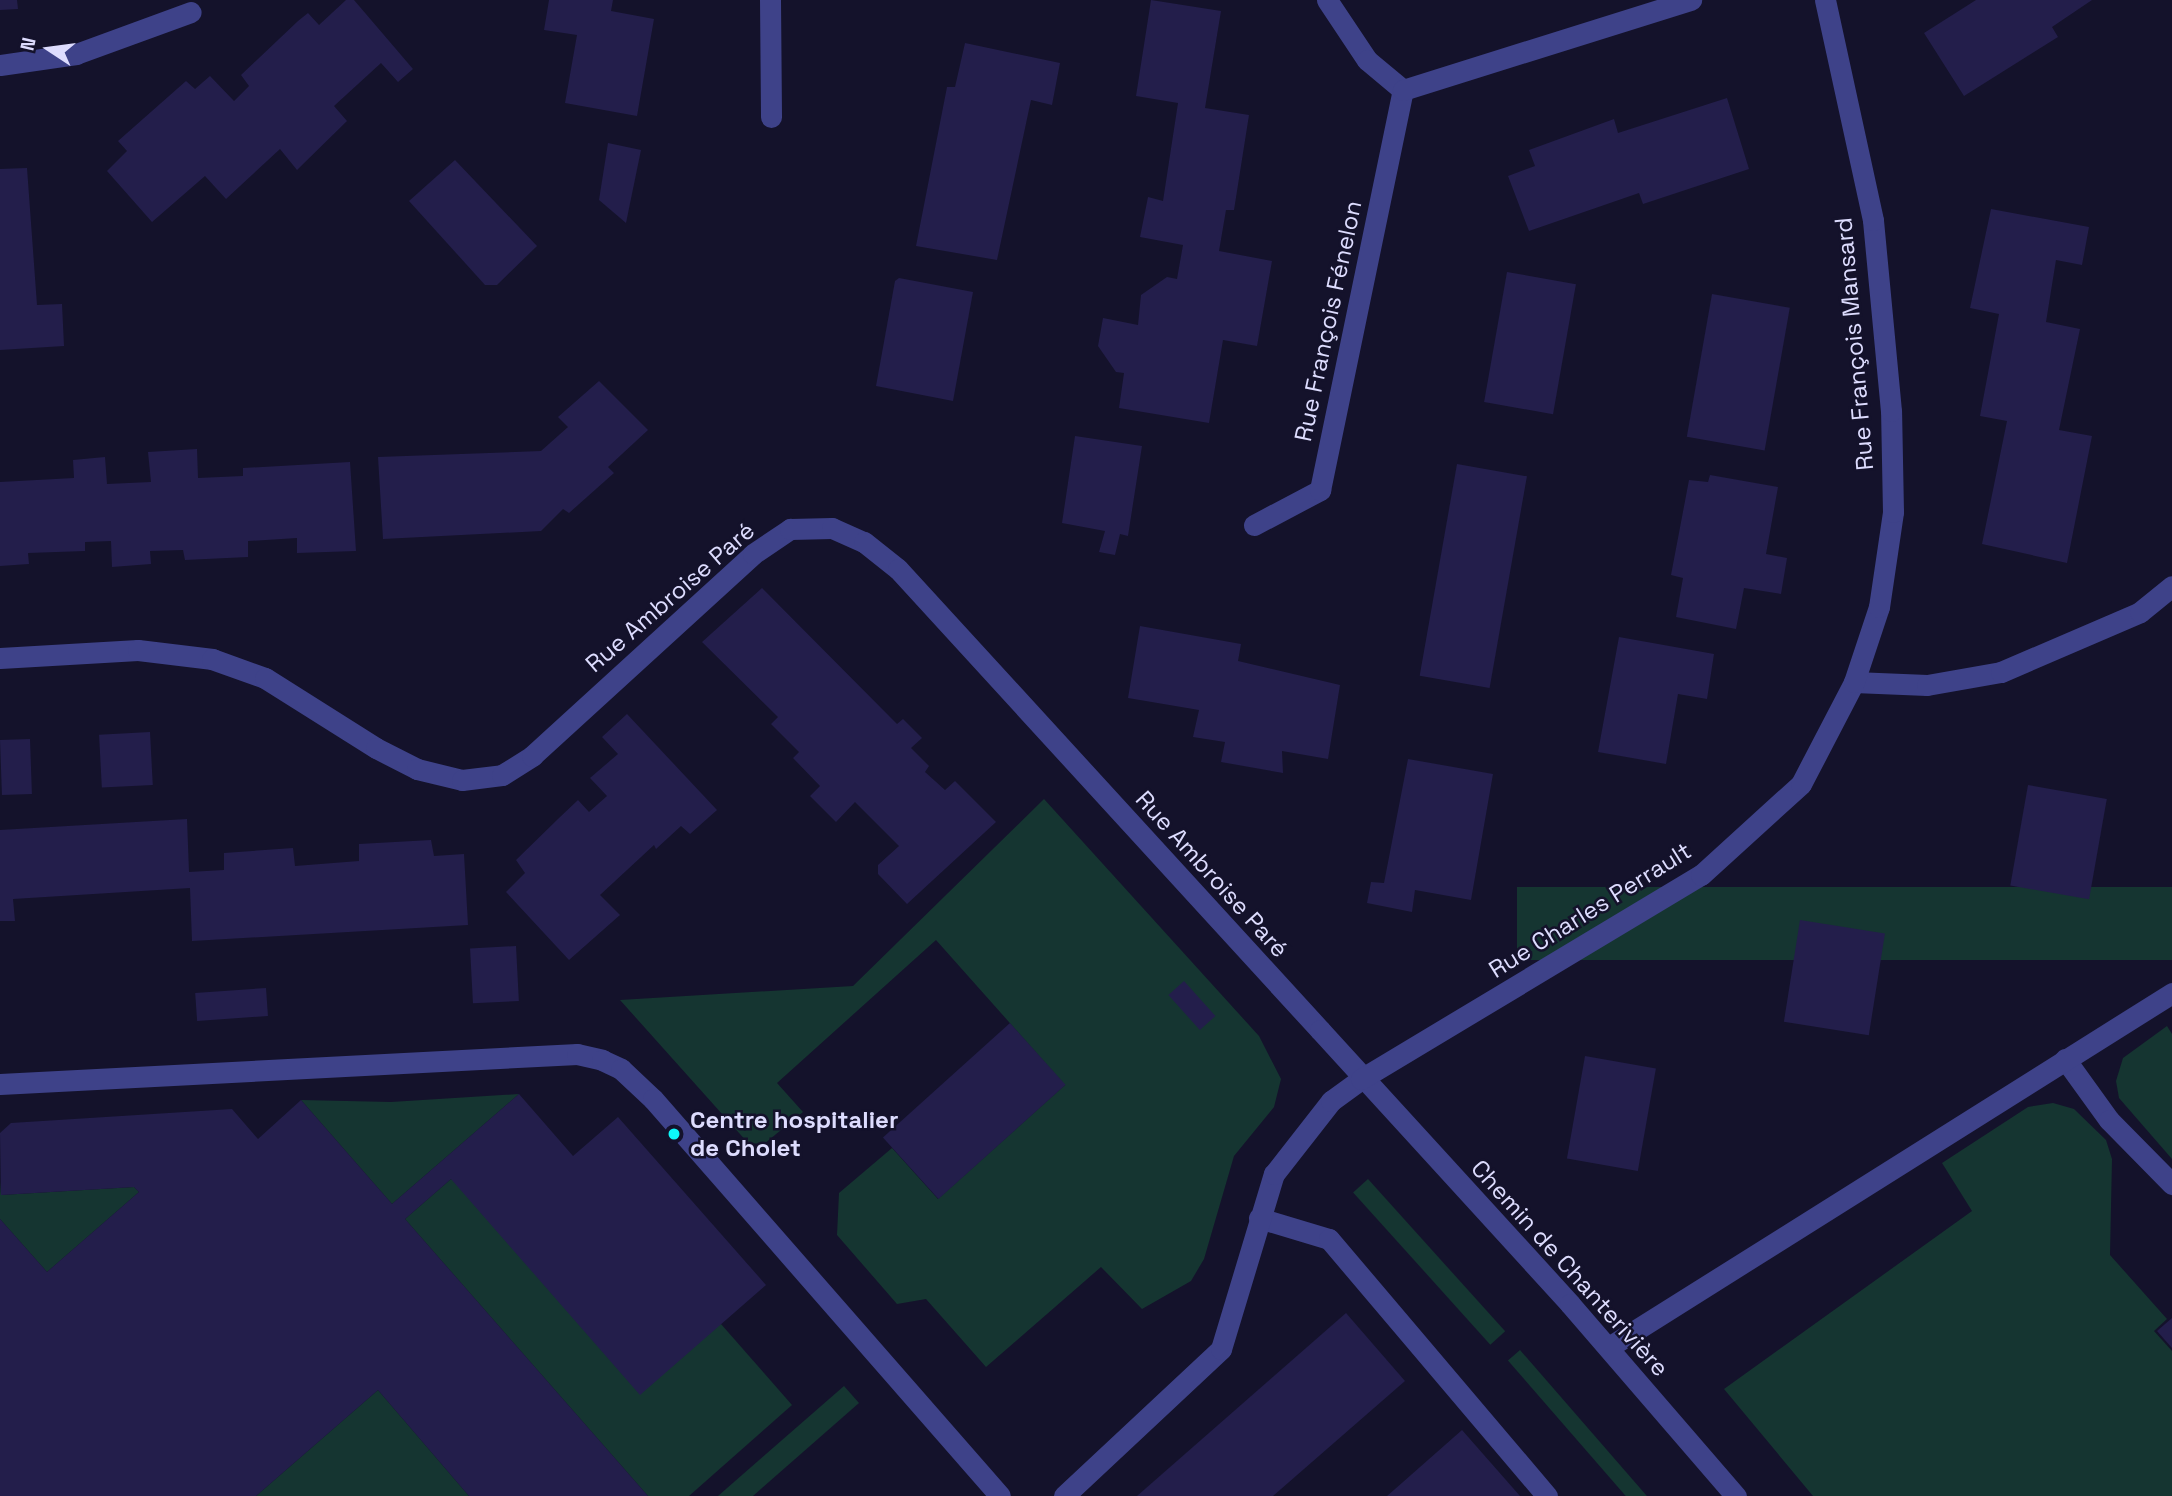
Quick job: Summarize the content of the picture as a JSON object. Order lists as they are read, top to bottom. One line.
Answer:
{"streets":{"street":["Rue François Fénelon","Rue François Mansard","Rue Ambroise Paré","Rue Charles Perrault","Chemin de Chanterivière"]},"crossings":[["Rue François Mansard","Rue Charles Perrault"],["Rue Ambroise Paré","Rue Charles Perrault"],["Rue Ambroise Paré","Chemin de Chanterivière"],["Rue Charles Perrault","Chemin de Chanterivière"]],"places":["Centre hospitalier de Cholet"],"north":"left"}
